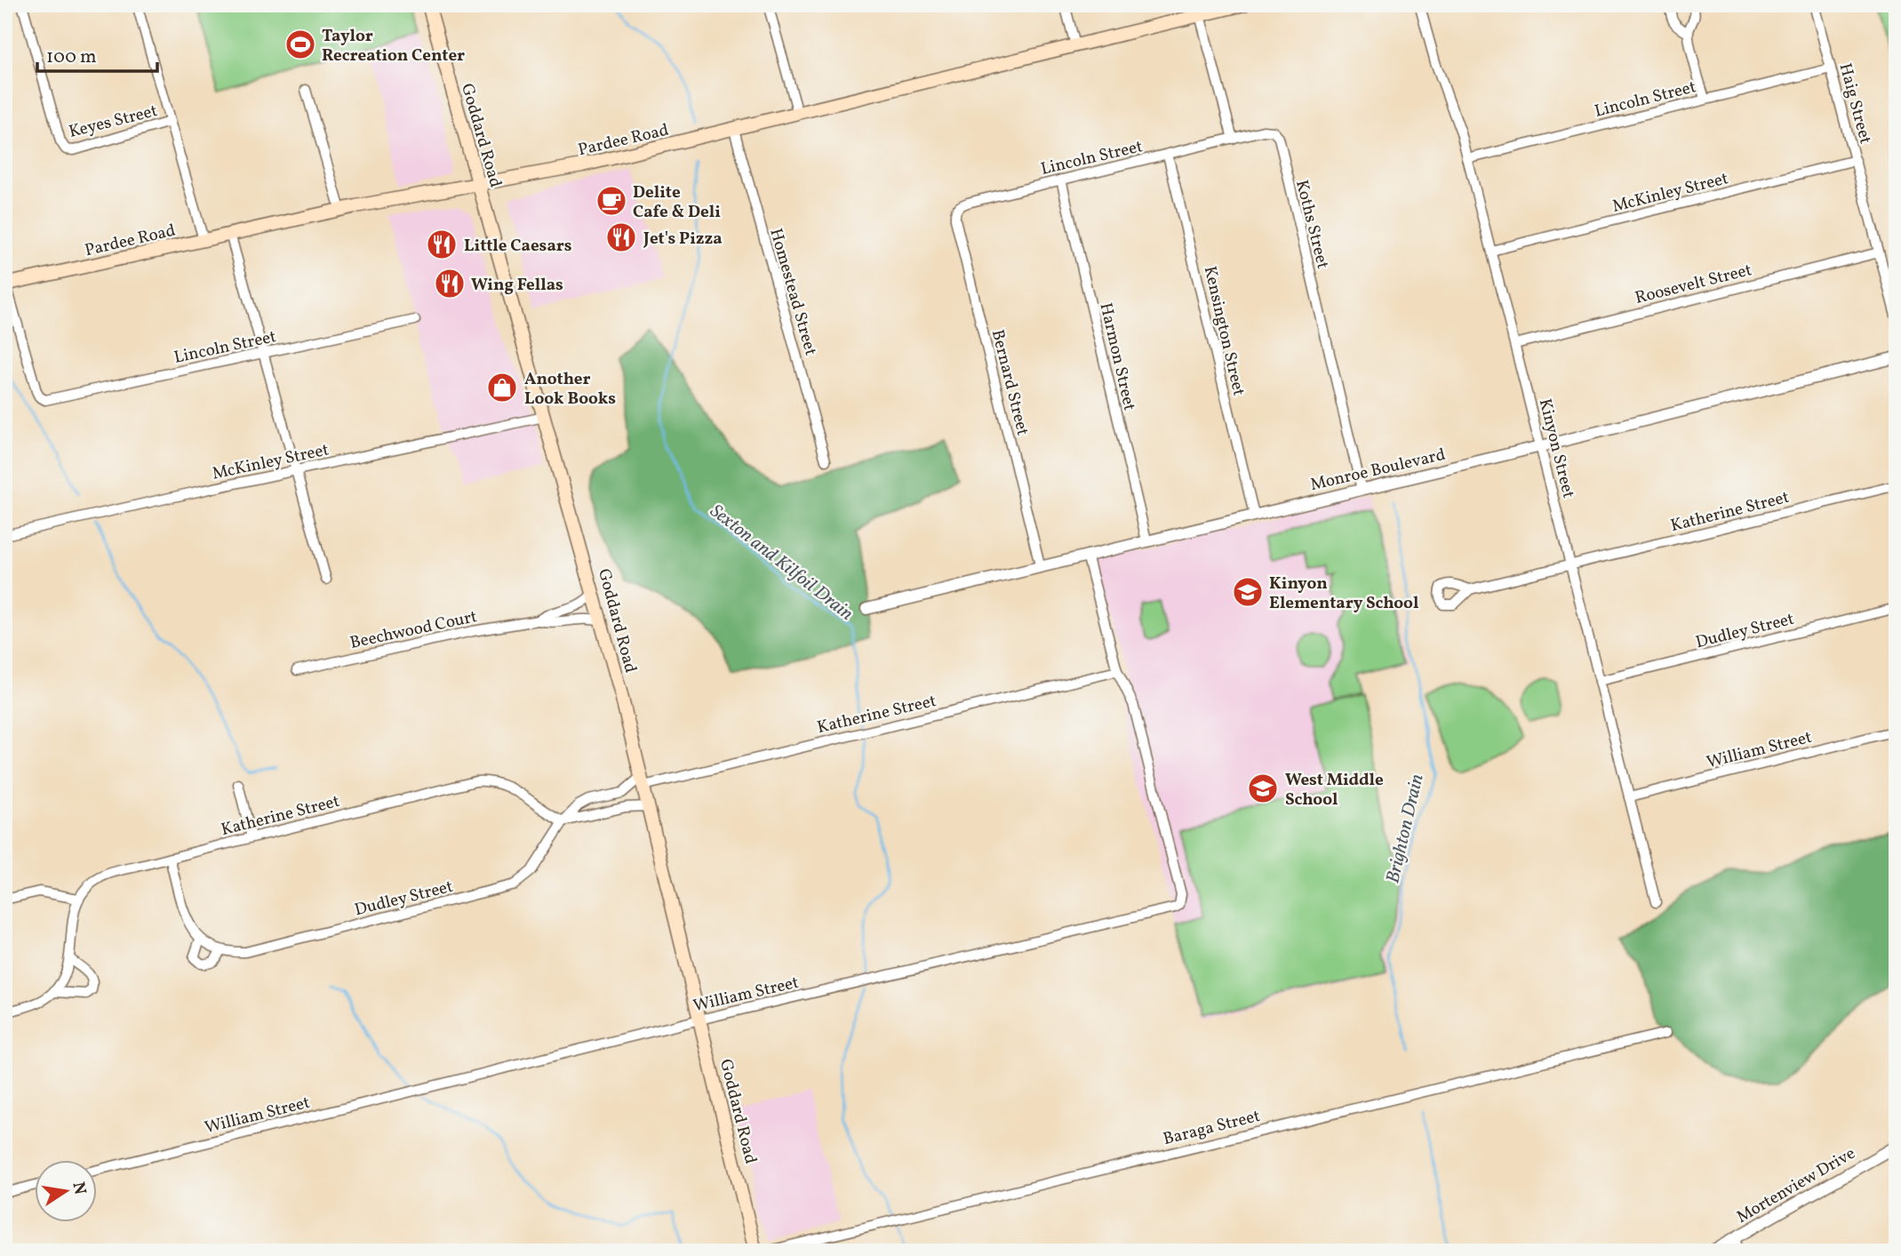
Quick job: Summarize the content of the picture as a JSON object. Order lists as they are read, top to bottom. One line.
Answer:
{"streets":{"main road":["Goddard Road","Pardee Road"],"street":["Lincoln Street","Haig Street","Keyes Street","McKinley Street","Koths Street","Roosevelt Street","Homestead Street","Kensington Street","Harmon Street","Bernard Street","Kinyon Street","Monroe Boulevard","Katherine Street","Beechwood Court","Dudley Street","William Street","Baraga Street","Mortenview Drive"]},"crossings":[["Lincoln Street","Haig Street"],["Lincoln Street","Pardee Road"],["Lincoln Street","Koths Street"],["Lincoln Street","Kensington Street"],["Lincoln Street","Harmon Street"],["Lincoln Street","Bernard Street"],["Lincoln Street","Kinyon Street"],["Haig Street","McKinley Street"],["Haig Street","Roosevelt Street"],["Goddard Road","Pardee Road"],["Goddard Road","McKinley Street"],["Goddard Road","Katherine Street"],["Goddard Road","Beechwood Court"],["Goddard Road","William Street"],["Pardee Road","Homestead Street"],["McKinley Street","Kinyon Street"],["Koths Street","Monroe Boulevard"],["Roosevelt Street","Kinyon Street"],["Kensington Street","Monroe Boulevard"],["Harmon Street","Monroe Boulevard"],["Bernard Street","Monroe Boulevard"],["Kinyon Street","Monroe Boulevard"],["Kinyon Street","Katherine Street"],["Kinyon Street","Dudley Street"],["Kinyon Street","William Street"],["Katherine Street","Dudley Street"],["Katherine Street","William Street"]],"water":["Sexton and Kilfoil Drain","Brighton Drain"],"places":{"sports":["Taylor Recreation Center"],"cafe":["Delite Cafe & Deli"],"restaurant":["Jet's Pizza","Little Caesars","Wing Fellas"],"shop":["Another Look Books"],"school or university":["Kinyon Elementary School","West Middle School"]},"scale_bar":"100 m","north":"right"}
